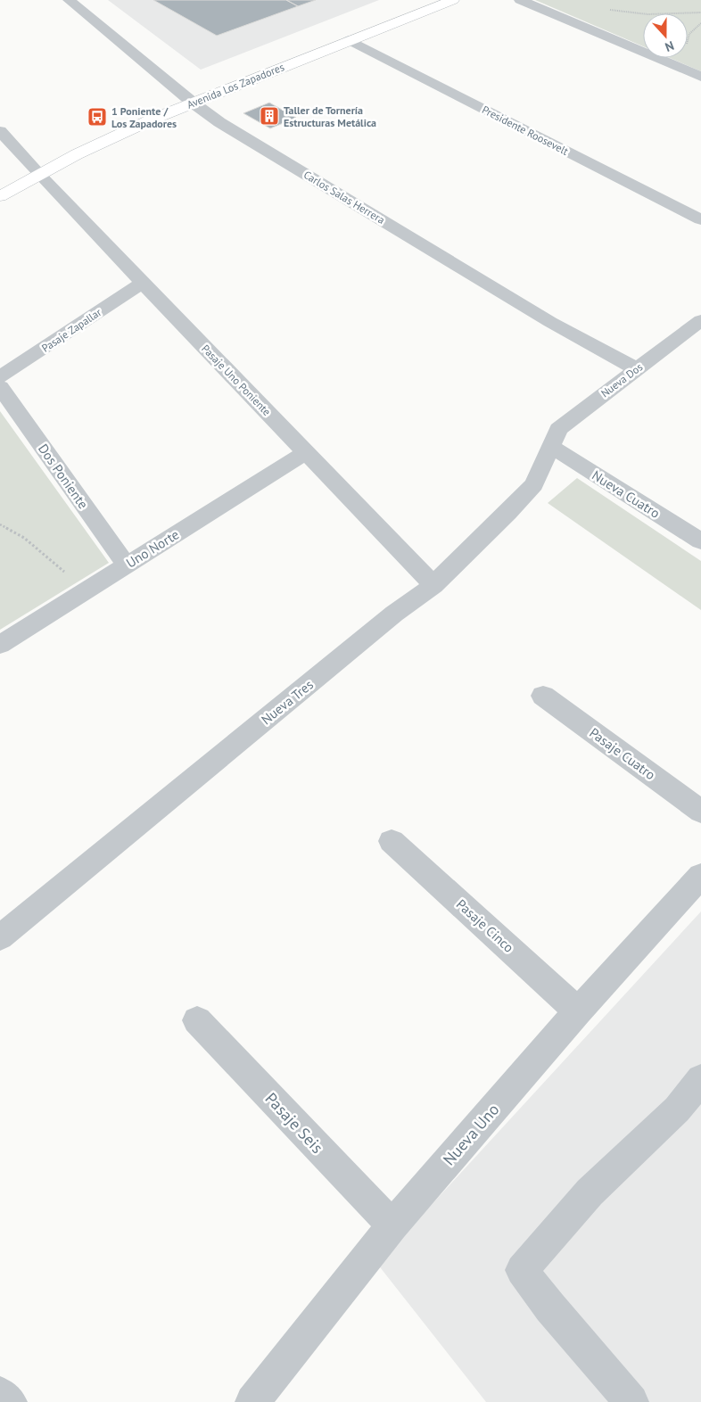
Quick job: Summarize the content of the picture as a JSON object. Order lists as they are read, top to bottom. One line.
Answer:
{"streets":{"main road":["Avenida Los Zapadores"],"street":["Presidente Roosevelt","Carlos Salas Herrera","Pasaje Zapallar","Pasaje Uno Poniente","Nueva Dos","Dos Poniente","Nueva Cuatro","Uno Norte","Nueva Tres","Pasaje Cuatro","Pasaje Cinco","Pasaje Seis","Nueva Uno"]},"crossings":[["Avenida Los Zapadores","Presidente Roosevelt"],["Avenida Los Zapadores","Carlos Salas Herrera"],["Avenida Los Zapadores","Pasaje Uno Poniente"],["Carlos Salas Herrera","Nueva Dos"],["Pasaje Zapallar","Pasaje Uno Poniente"],["Pasaje Uno Poniente","Uno Norte"],["Pasaje Uno Poniente","Nueva Tres"],["Nueva Dos","Nueva Cuatro"],["Nueva Dos","Nueva Tres"],["Dos Poniente","Uno Norte"],["Nueva Cuatro","Nueva Tres"],["Pasaje Cinco","Nueva Uno"],["Pasaje Seis","Nueva Uno"]],"places":{"building":["Taller de Tornería Estructuras Metálica"],"bus stop":["1 Poniente / Los Zapadores"]},"north":"bottom"}
